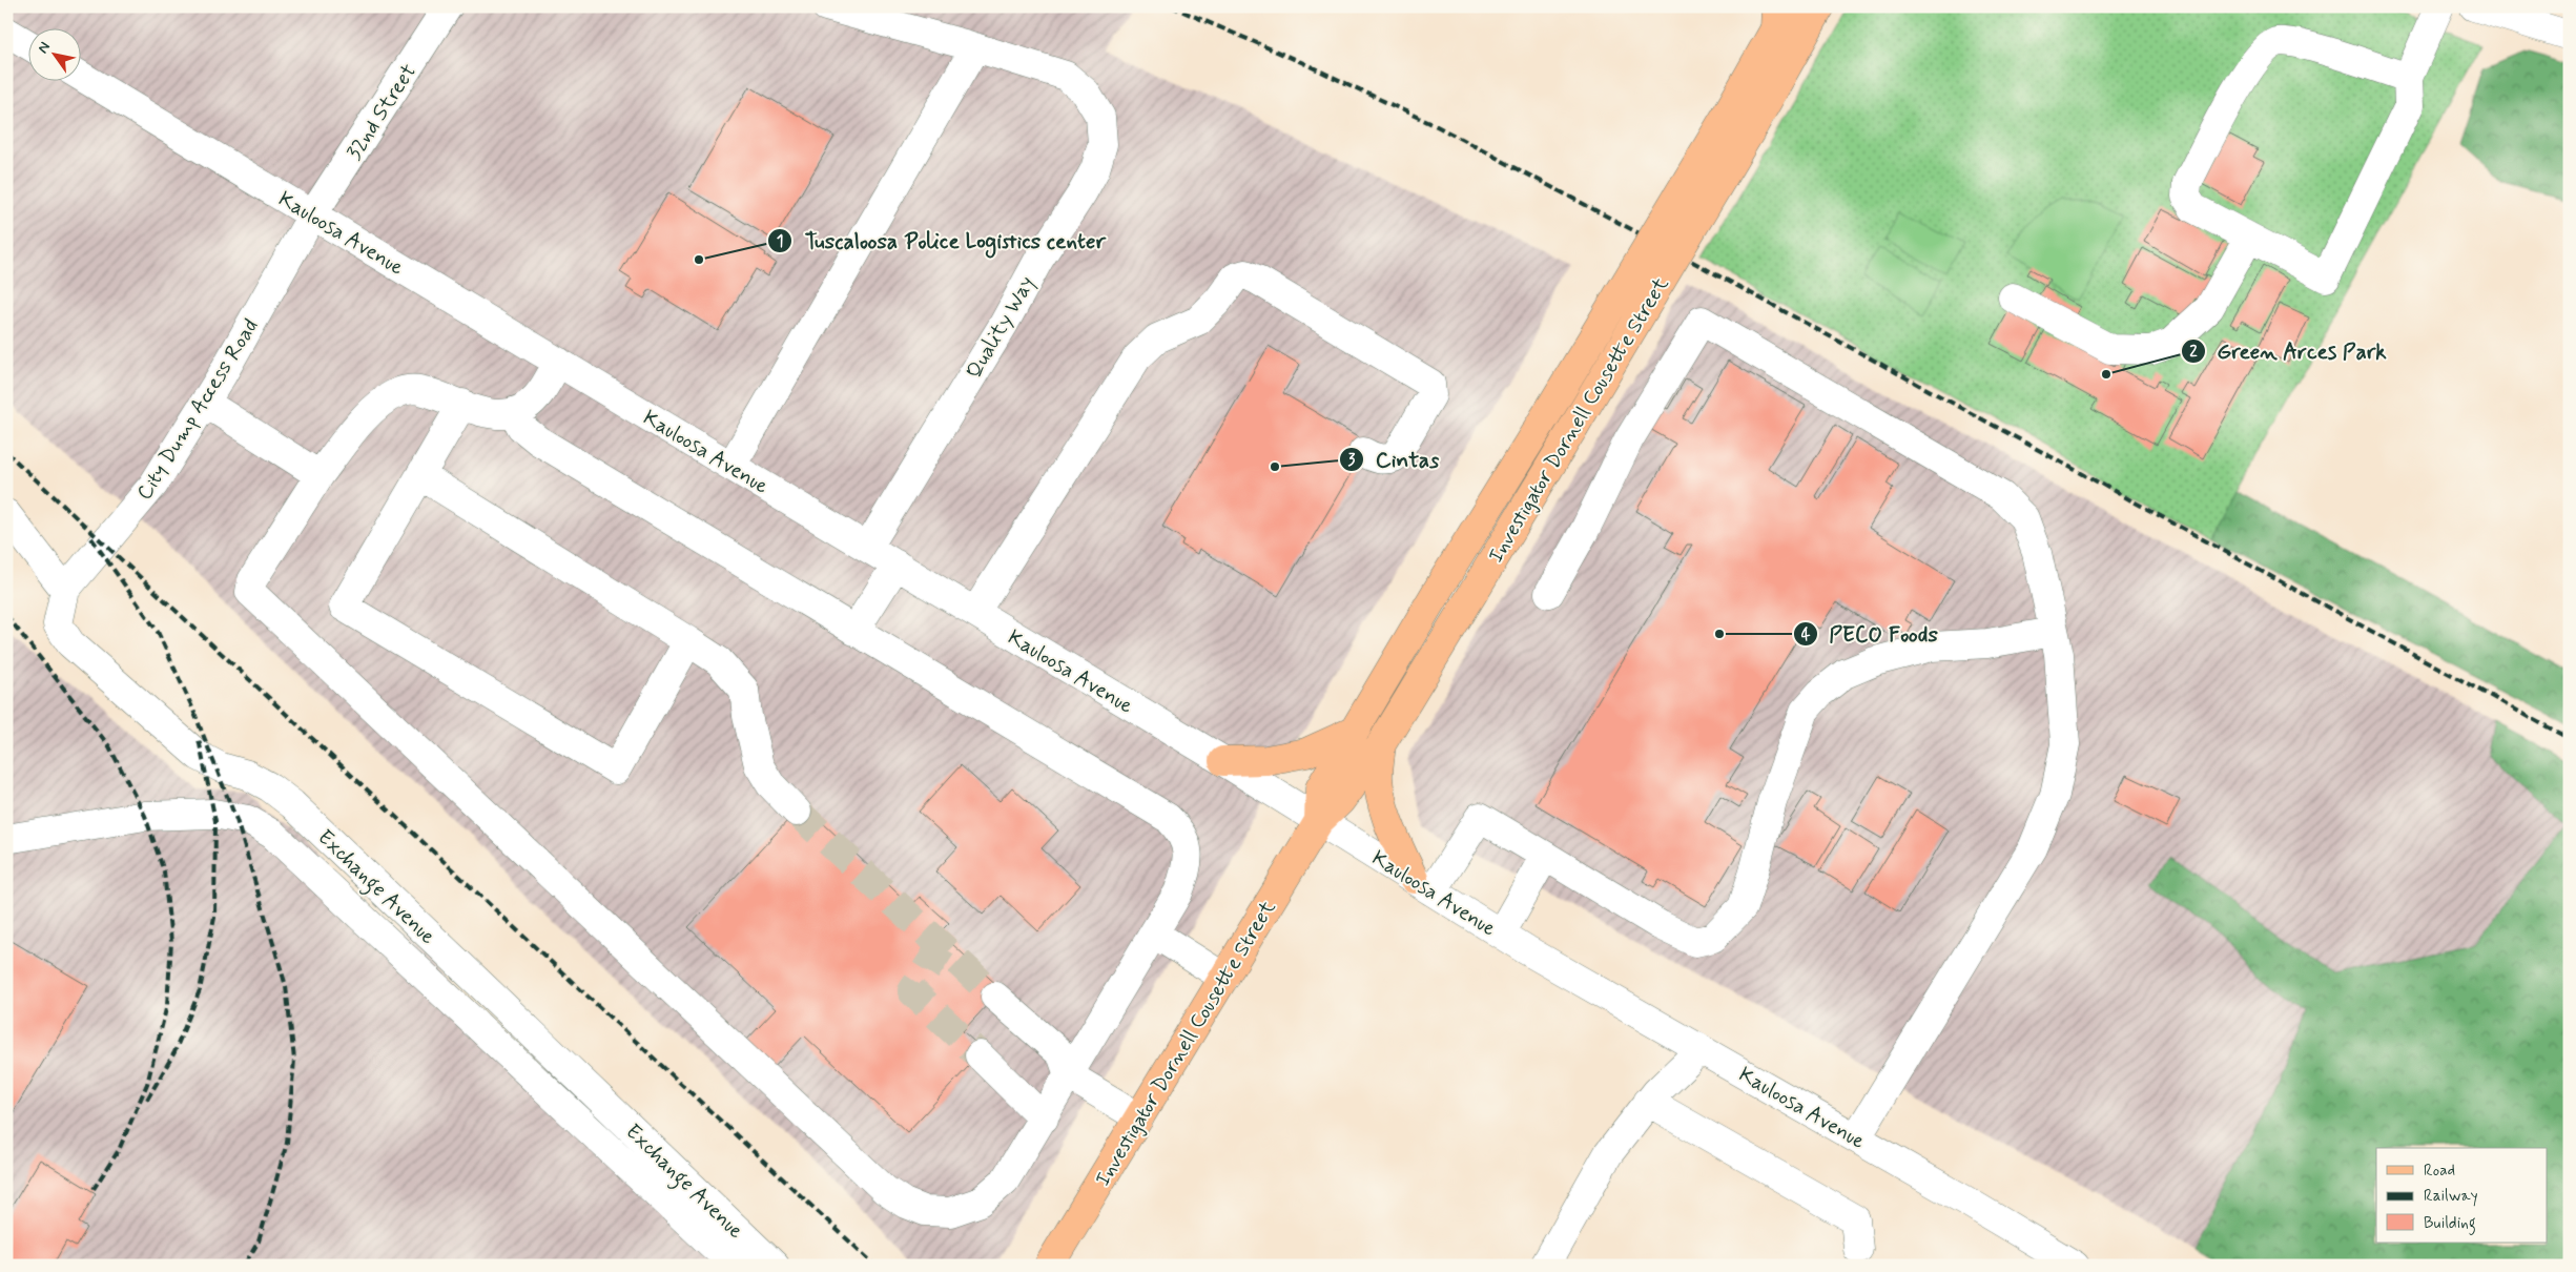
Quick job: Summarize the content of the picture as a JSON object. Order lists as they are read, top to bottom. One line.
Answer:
{"streets":{"main road":["Investigator Dornell Cousette Street"],"street":["32nd Street","Kauloosa Avenue","Quality Way","City Dump Access Road","Exchange Avenue"]},"crossings":[["32nd Street","Kauloosa Avenue"],["32nd Street","City Dump Access Road"],["Kauloosa Avenue","Quality Way"],["Kauloosa Avenue","City Dump Access Road"],["Kauloosa Avenue","Investigator Dornell Cousette Street"],["City Dump Access Road","Exchange Avenue"]],"places":["Tuscaloosa Police Logistics center","Green Arces Park","Cintas","PECO Foods"],"legend":["Road","Railway","Building"],"north":"top left"}
